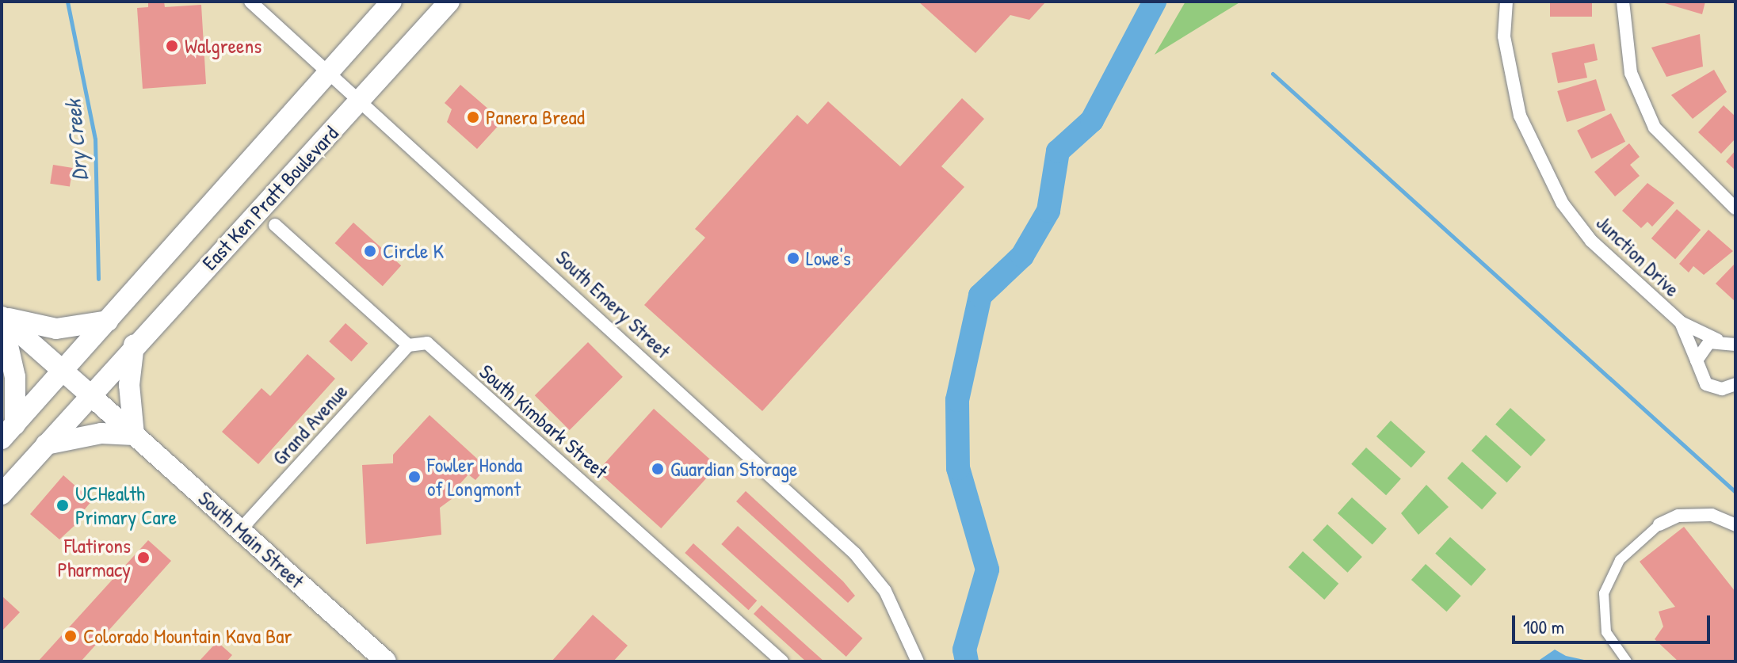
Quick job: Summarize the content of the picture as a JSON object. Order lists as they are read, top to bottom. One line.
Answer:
{"streets":{"main road":["East Ken Pratt Boulevard","South Main Street"],"street":["Junction Drive","South Emery Street","South Kimbark Street","Grand Avenue"]},"crossings":[["East Ken Pratt Boulevard","South Emery Street"],["East Ken Pratt Boulevard","South Main Street"],["South Kimbark Street","Grand Avenue"],["Grand Avenue","South Main Street"]],"water":["Dry Creek"],"places":["Walgreens","Panera Bread","Circle K","Lowe's","Guardian Storage","Fowler Honda of Longmont","UCHealth Primary Care","Flatirons Pharmacy","Colorado Mountain Kava Bar"],"scale_bar":"100 m"}
